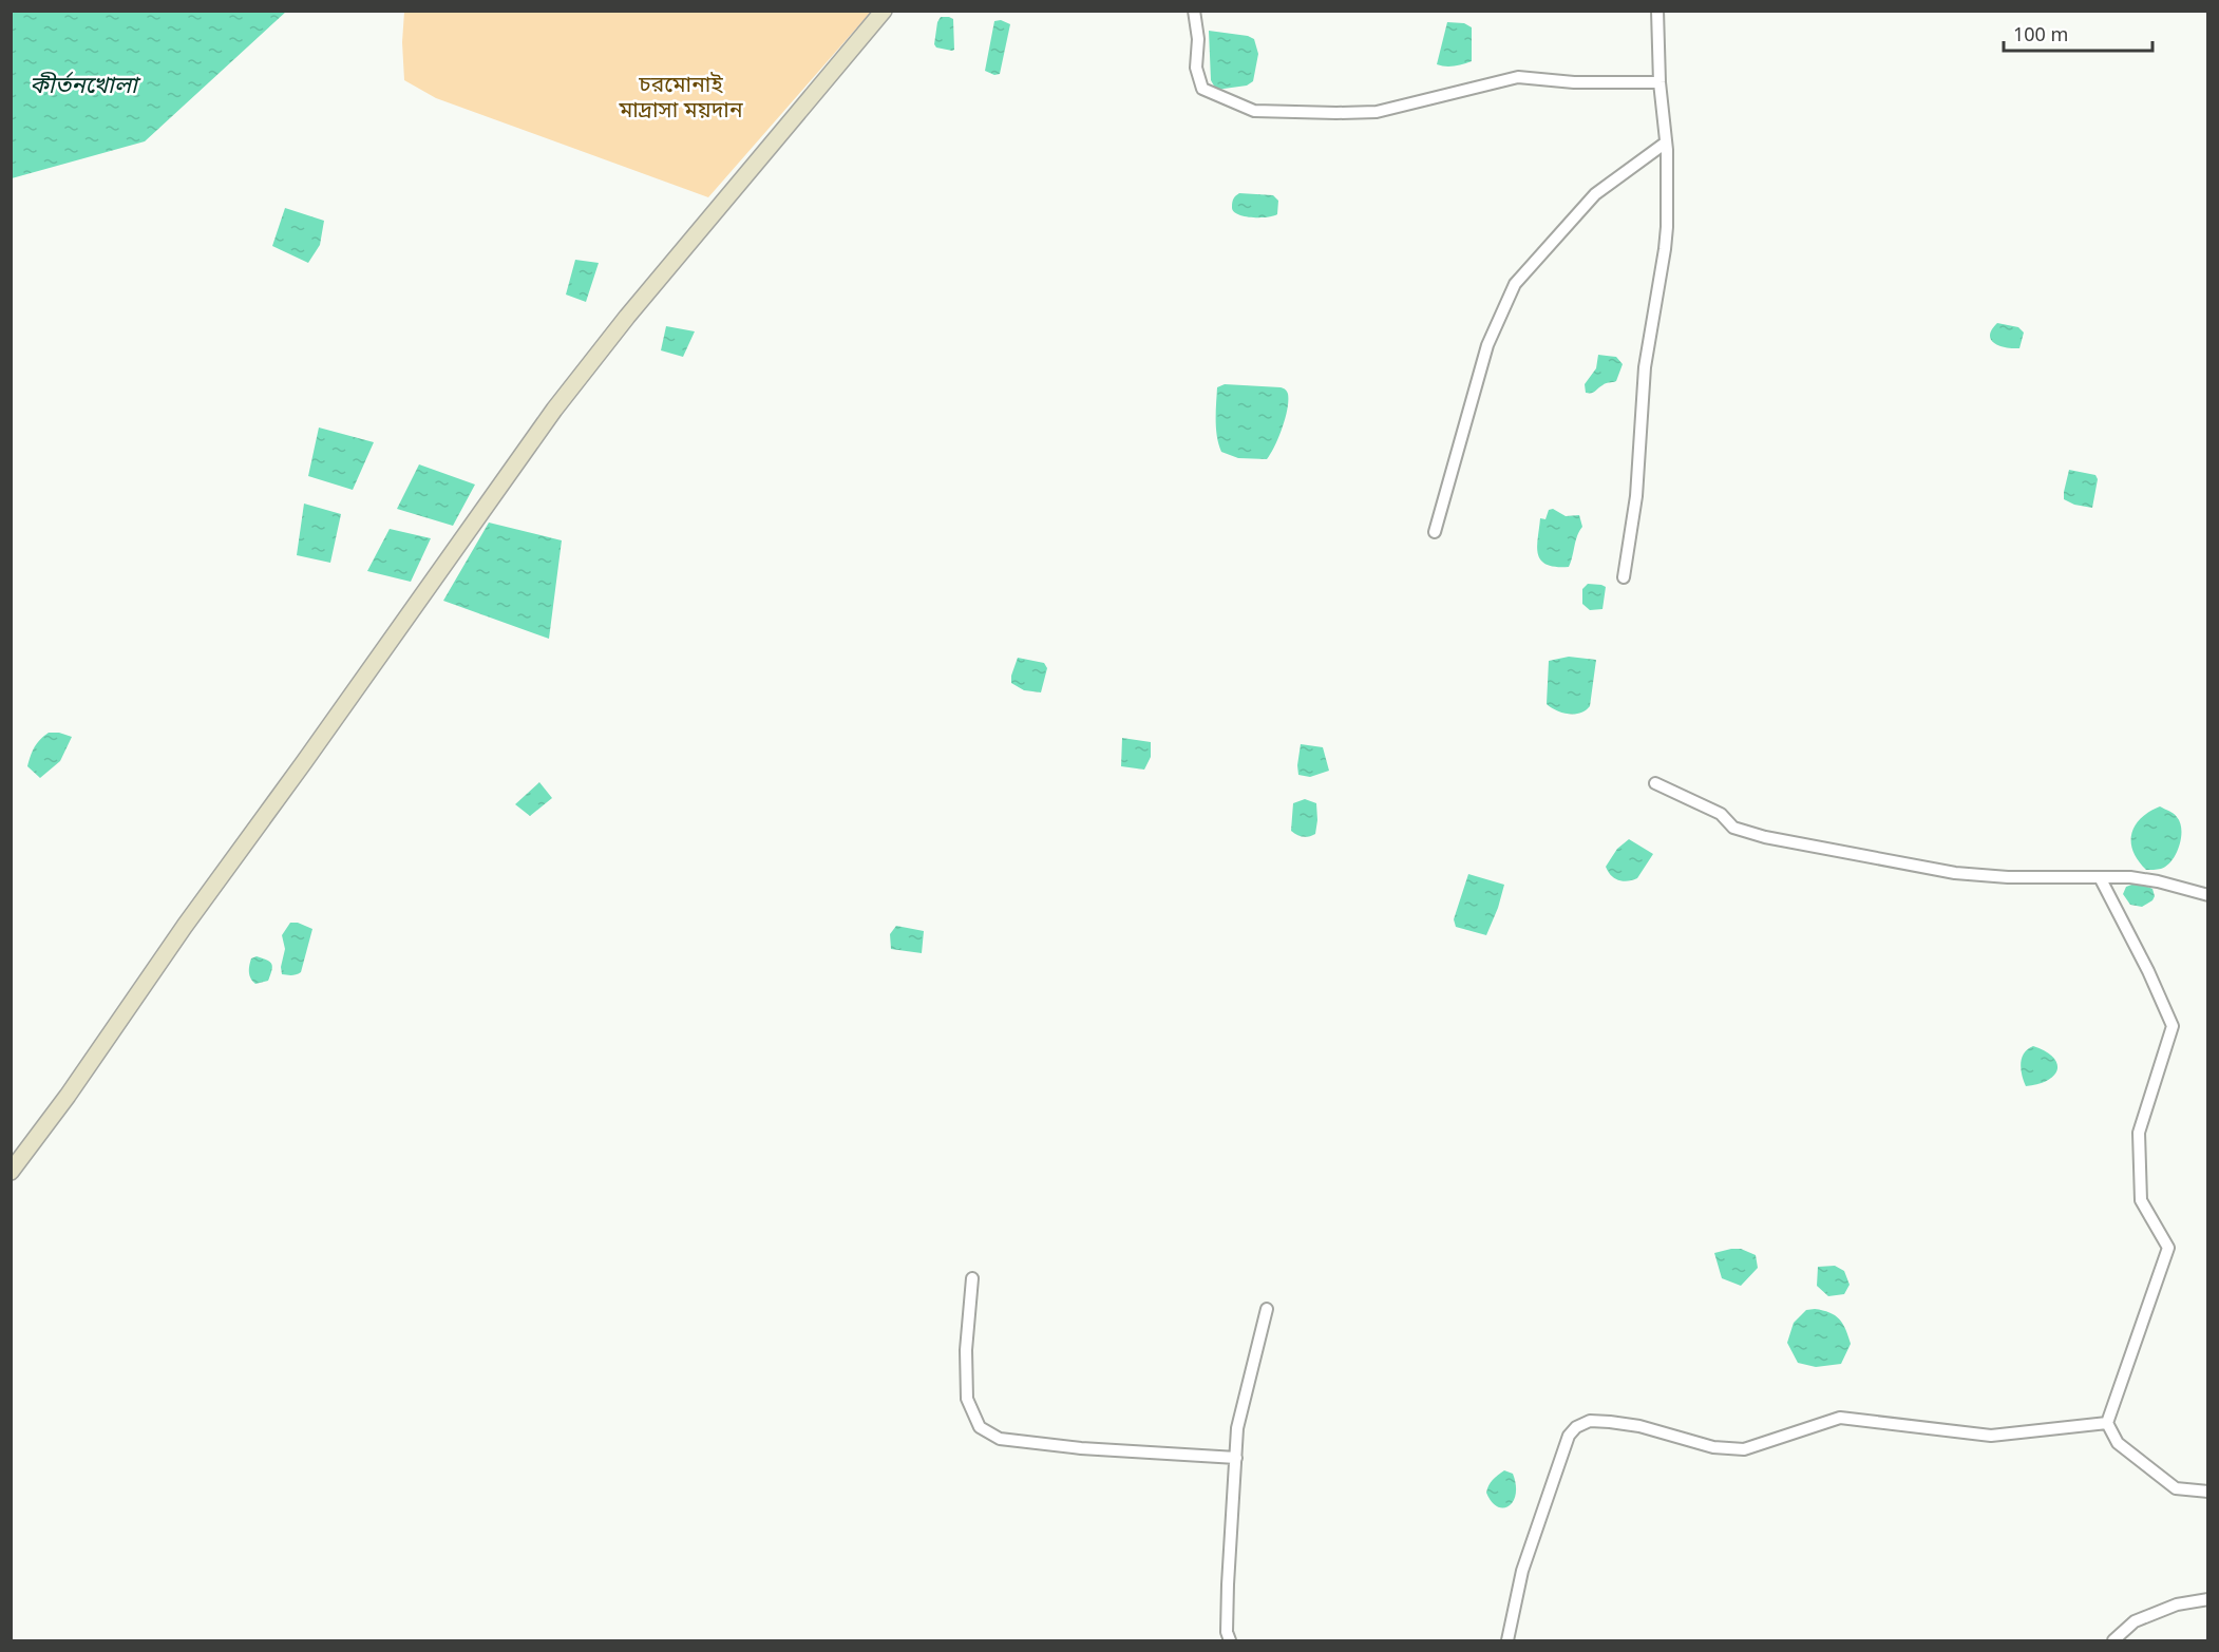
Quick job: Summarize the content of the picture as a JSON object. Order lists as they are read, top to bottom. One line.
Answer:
{"water":["কীর্তনখোলা"],"parks":["চরমোনাই মাদ্রাসা ময়দান"],"scale_bar":"100 m"}
